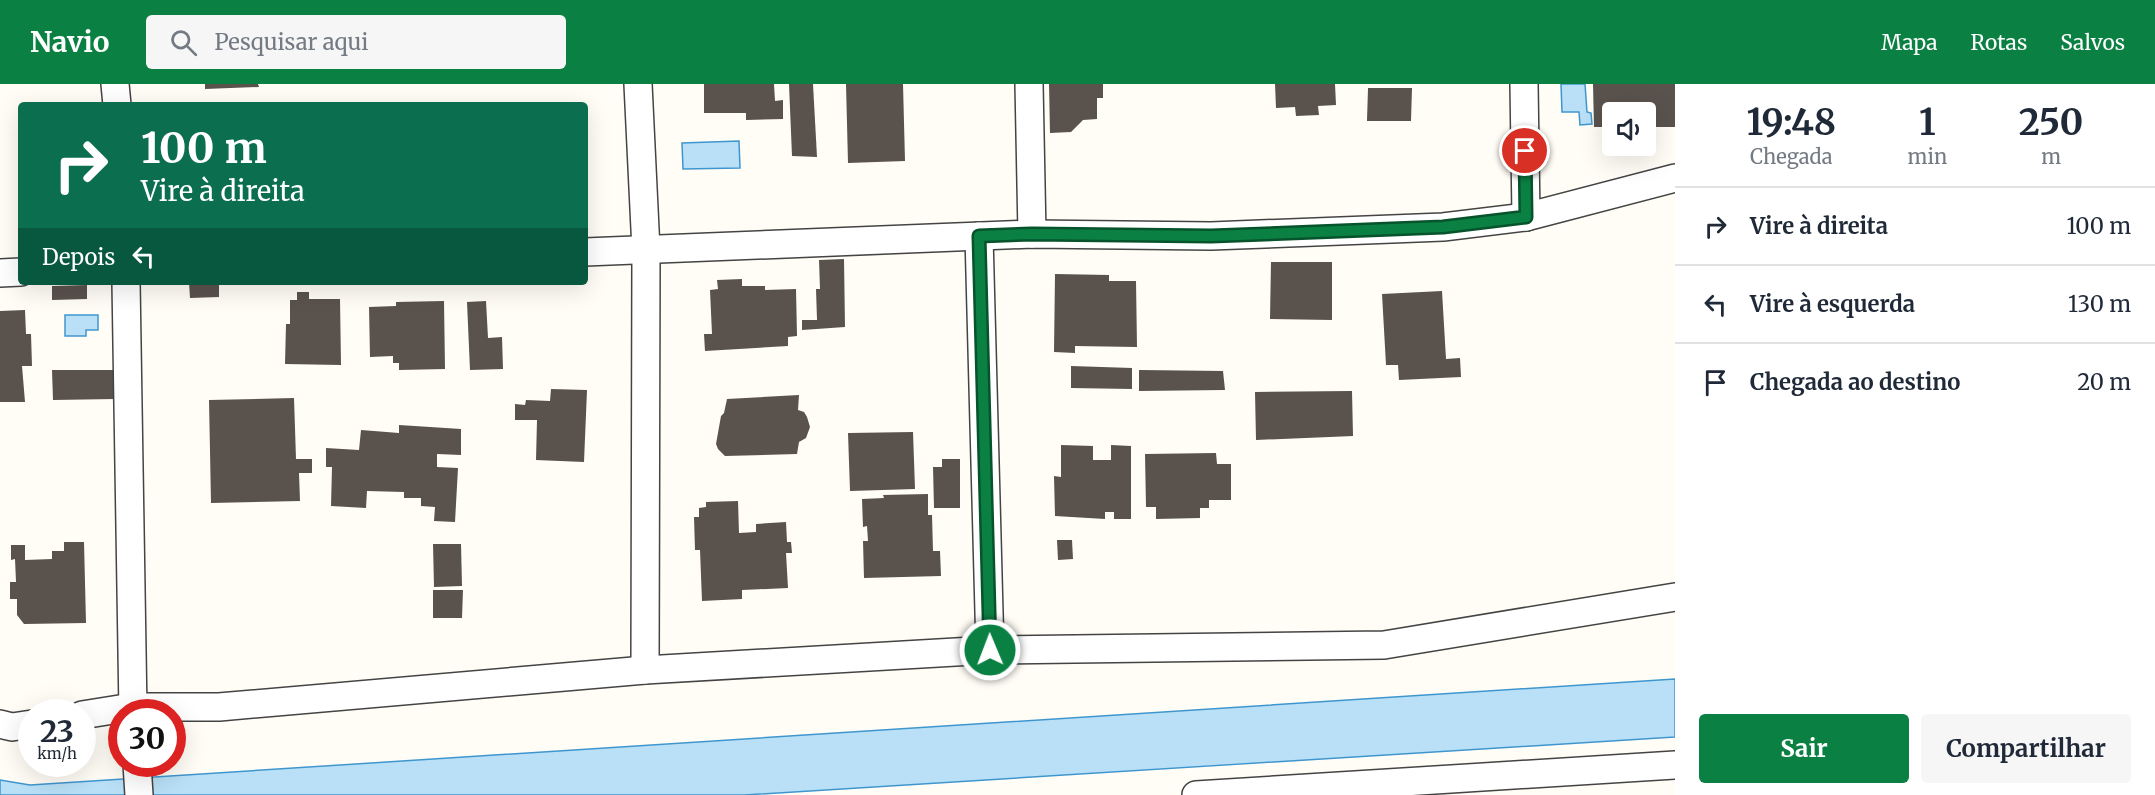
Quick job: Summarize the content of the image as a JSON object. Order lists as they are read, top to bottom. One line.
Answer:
{"page":{"header":"Navio","search":"Pesquisar aqui","nav":["Mapa","Rotas","Salvos"],"eta":["19:48","Chegada","1","min","250","m"],"turn":["100 m","Vire à direita"],"list":[{"name":"Vire à direita","value":"100 m"},{"name":"Vire à esquerda","value":"130 m"},{"name":"Chegada ao destino","value":"20 m"}],"then":"Depois","speed":"23 km/h","limit":"30","buttons":["Sair","Compartilhar"]}}
